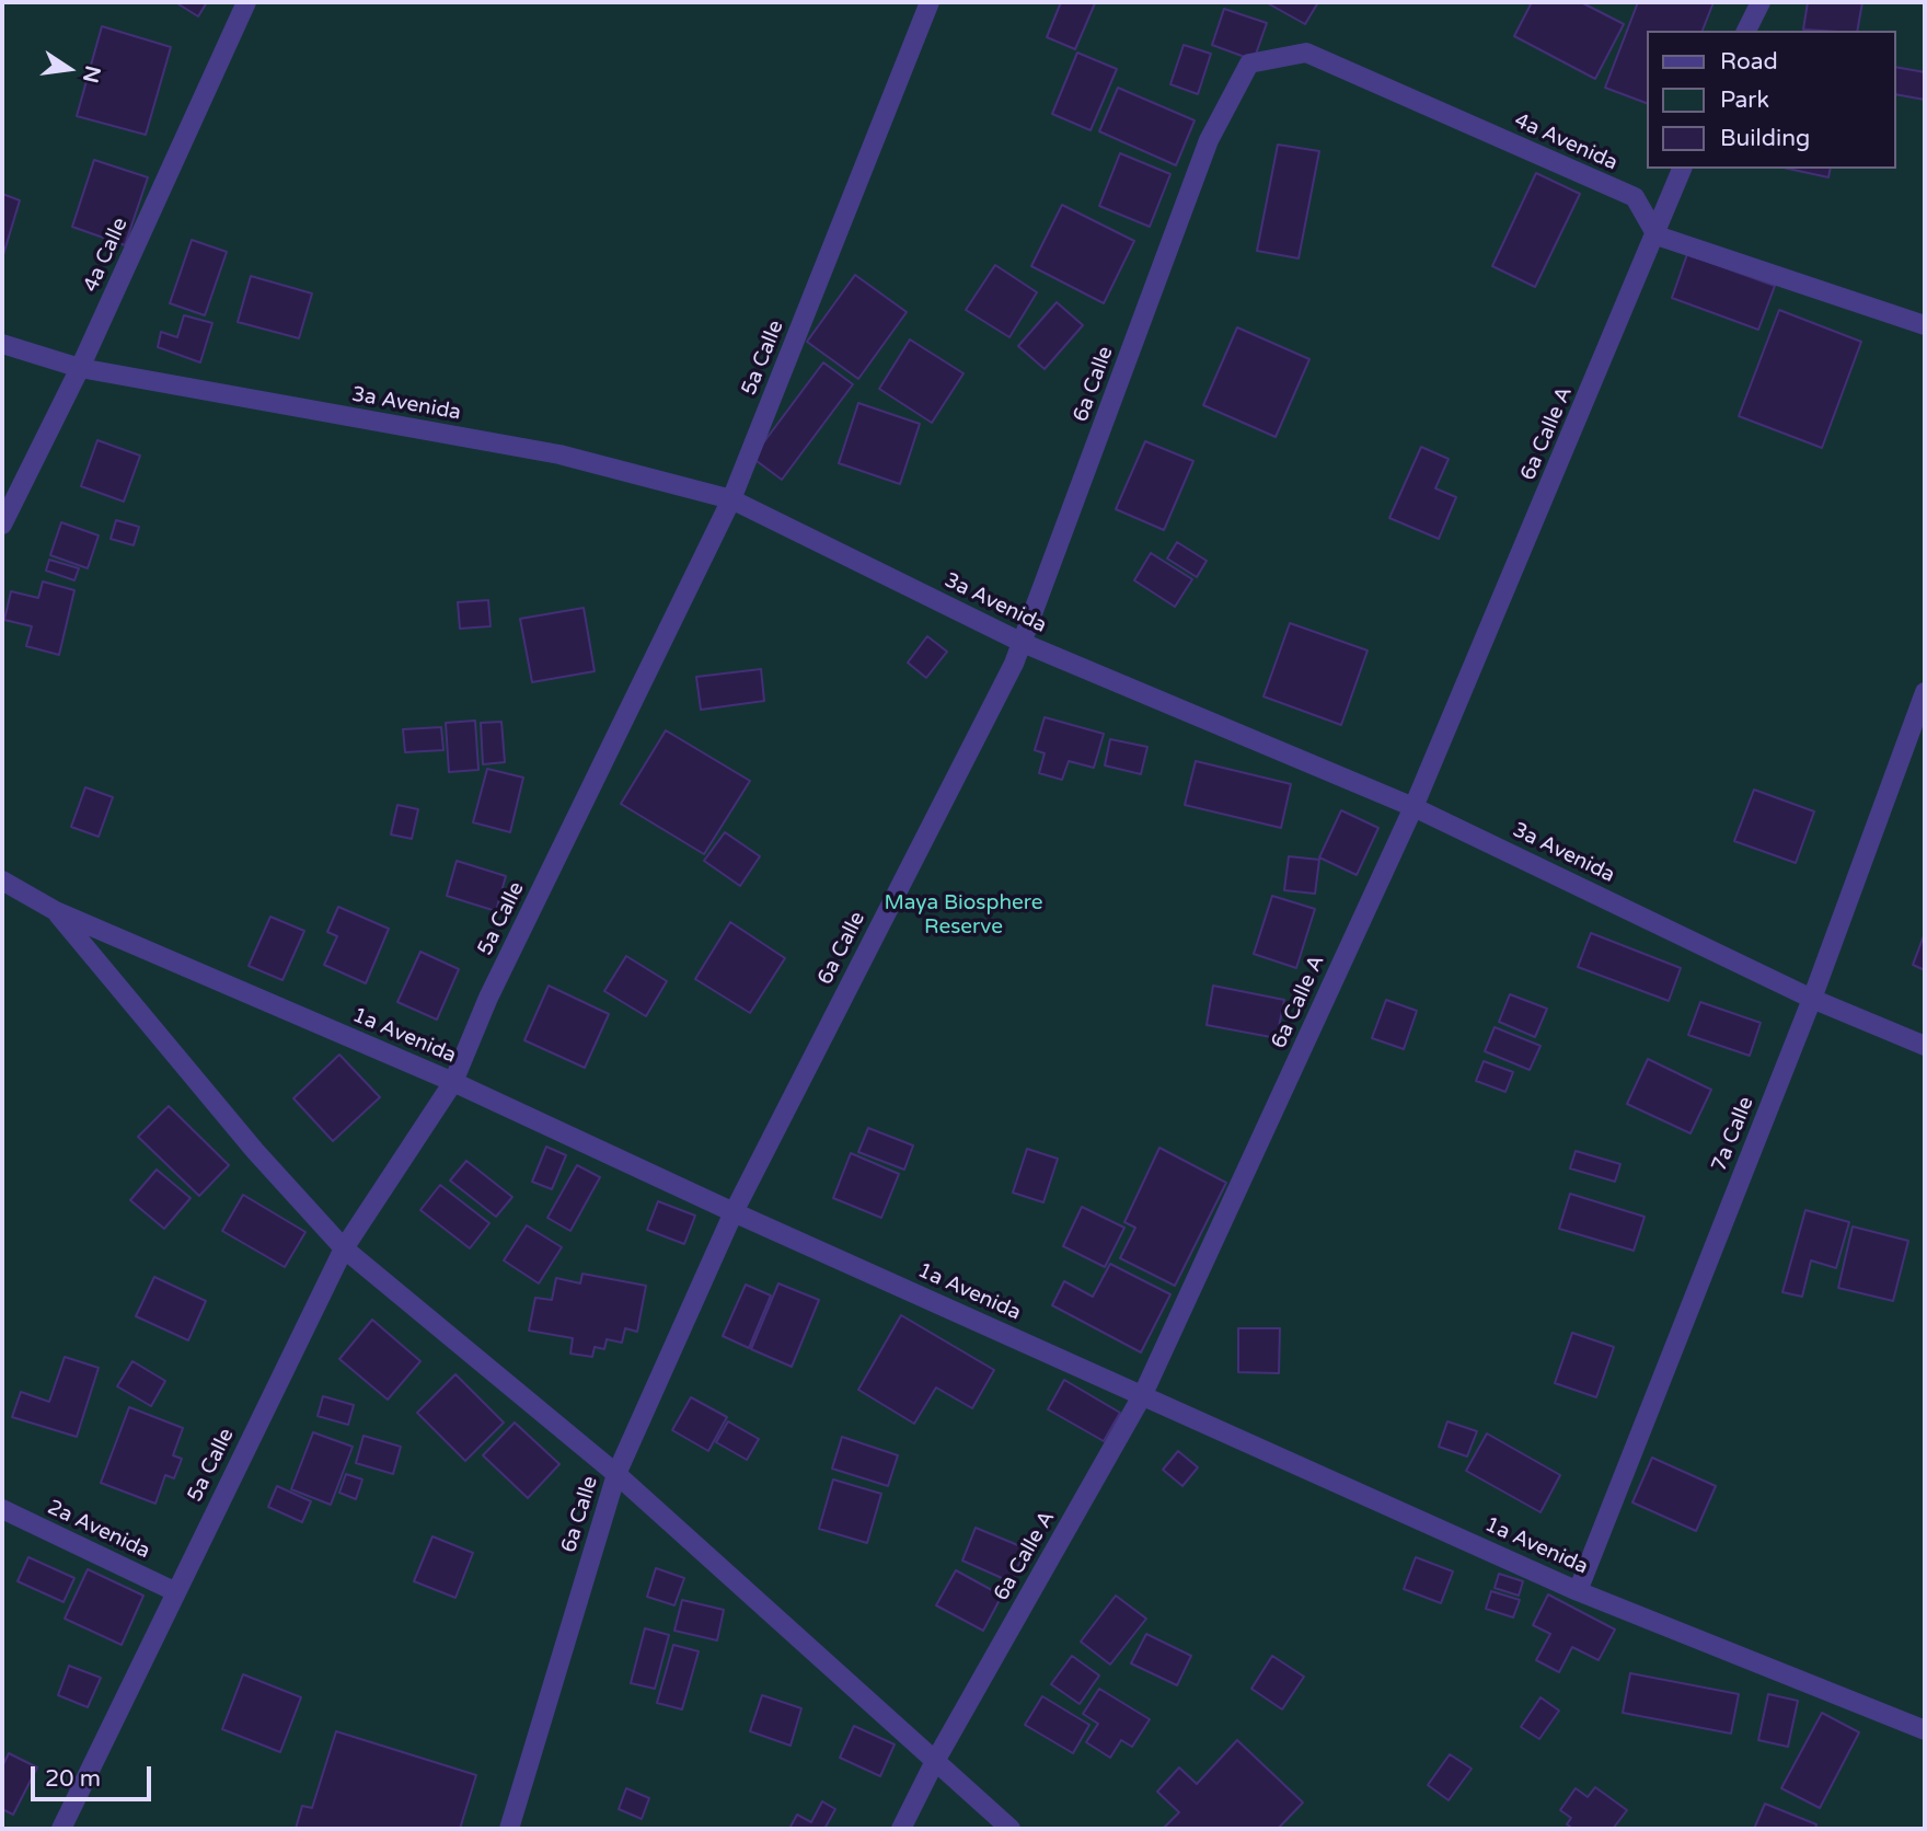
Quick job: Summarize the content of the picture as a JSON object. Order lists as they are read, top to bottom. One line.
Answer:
{"streets":{"street":["4a Avenida","4a Calle","5a Calle","6a Calle","3a Avenida","6a Calle A","1a Avenida","7a Calle","2a Avenida"]},"crossings":[["4a Avenida","6a Calle"],["4a Avenida","6a Calle A"],["4a Calle","3a Avenida"],["5a Calle","3a Avenida"],["5a Calle","1a Avenida"],["5a Calle","2a Avenida"],["6a Calle","3a Avenida"],["6a Calle","1a Avenida"],["3a Avenida","6a Calle A"],["3a Avenida","7a Calle"],["6a Calle A","1a Avenida"],["1a Avenida","7a Calle"]],"parks":["Maya Biosphere Reserve"],"legend":["Road","Park","Building"],"scale_bar":"20 m","north":"right"}
